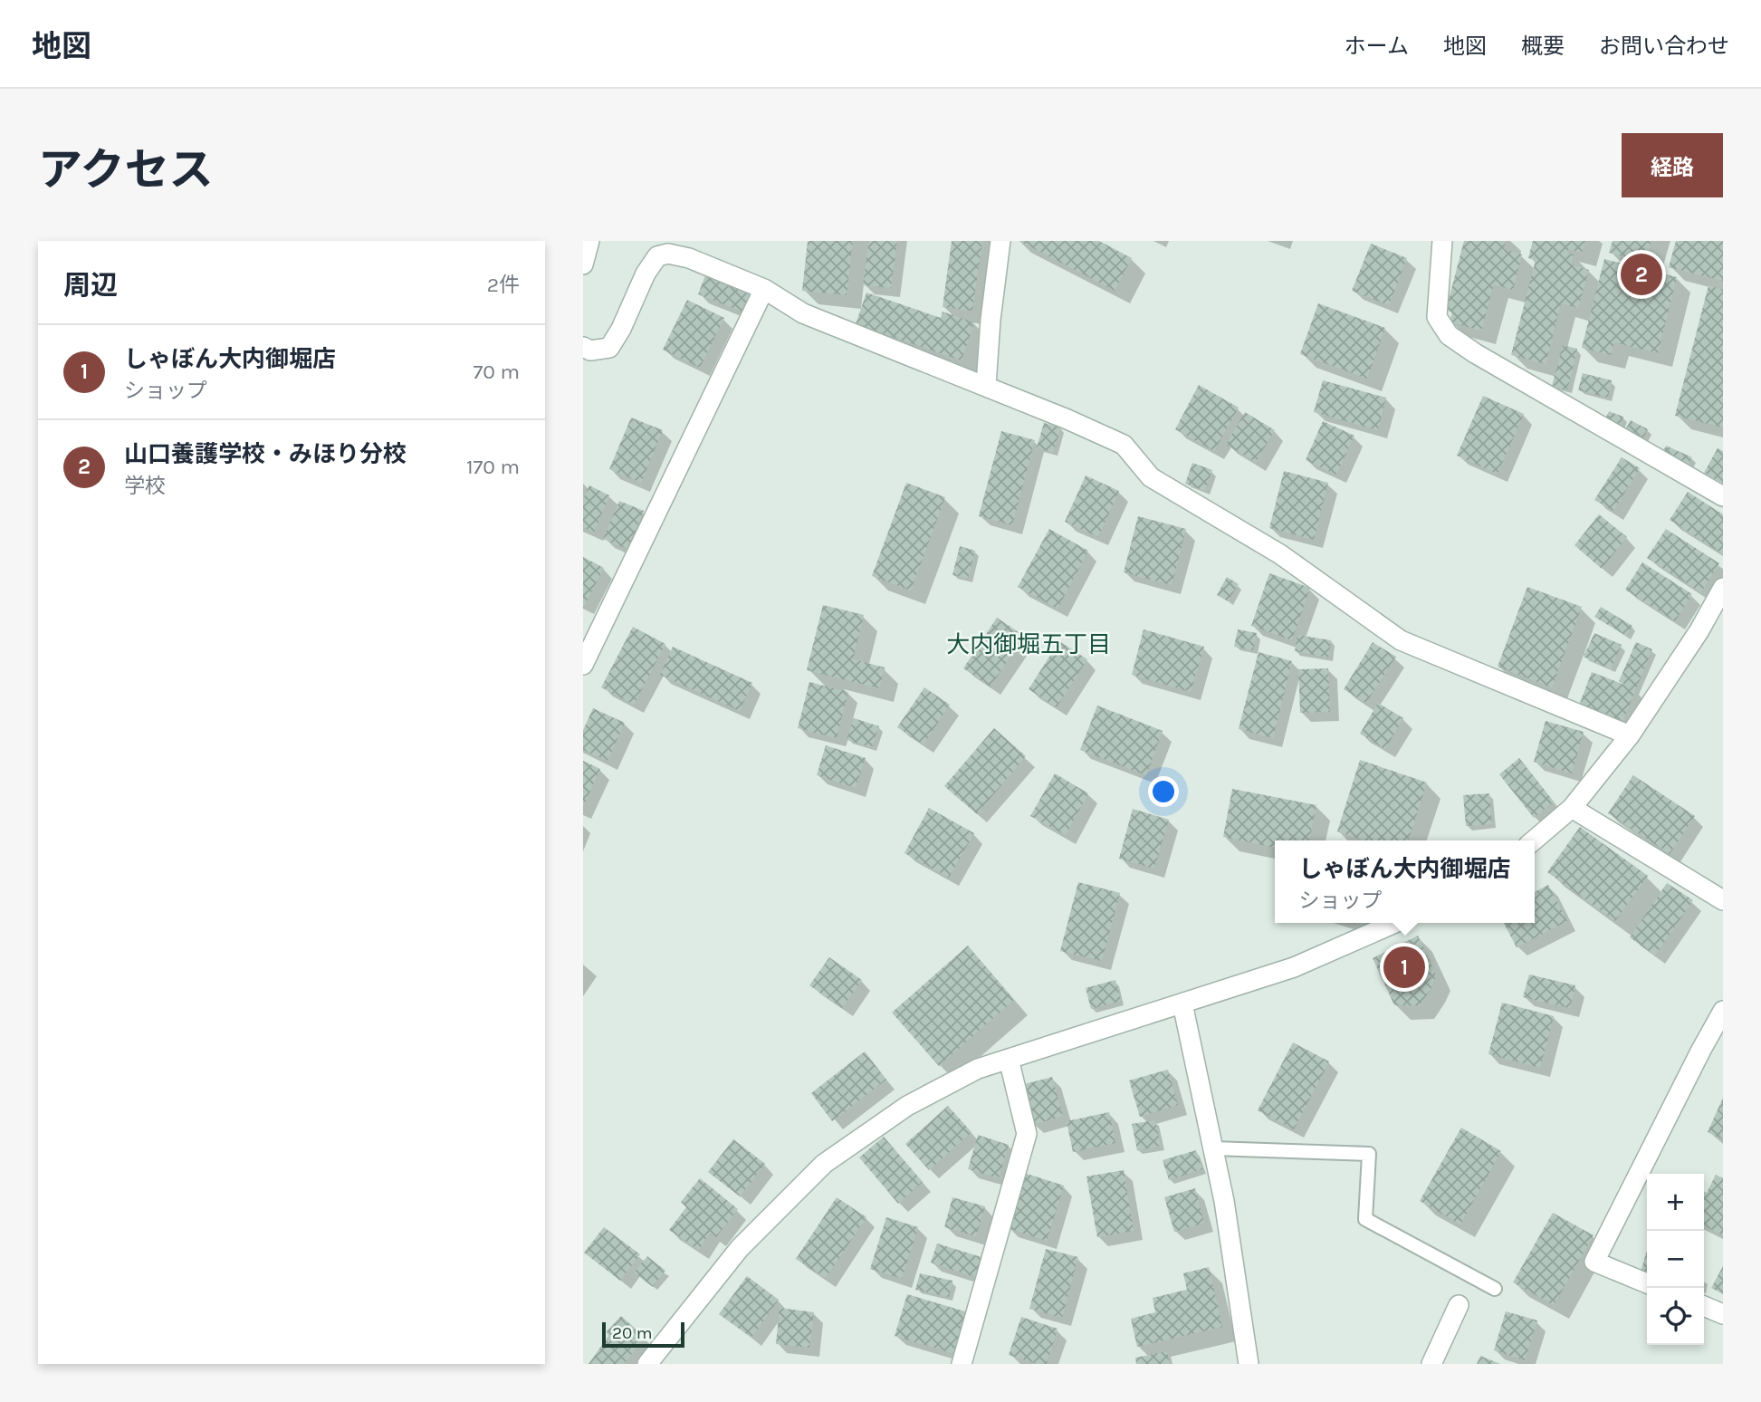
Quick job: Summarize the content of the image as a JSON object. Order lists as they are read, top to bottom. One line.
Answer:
{"districts":["大内御堀五丁目"],"scale_bar":"20 m","page":{"header":"地図","nav":["ホーム","地図","概要","お問い合わせ"],"title":"アクセス","buttons":"経路","heading":["周辺","2件"],"pins":["2","1"],"list":[{"mark":"1","name":"しゃぼん大内御堀店","note":"ショップ","value":"70 m"},{"mark":"2","name":"山口養護学校・みほり分校","note":"学校","value":"170 m"}],"popup":["しゃぼん大内御堀店","ショップ"],"map_buttons":["+","−"],"scale":"20 m"}}
